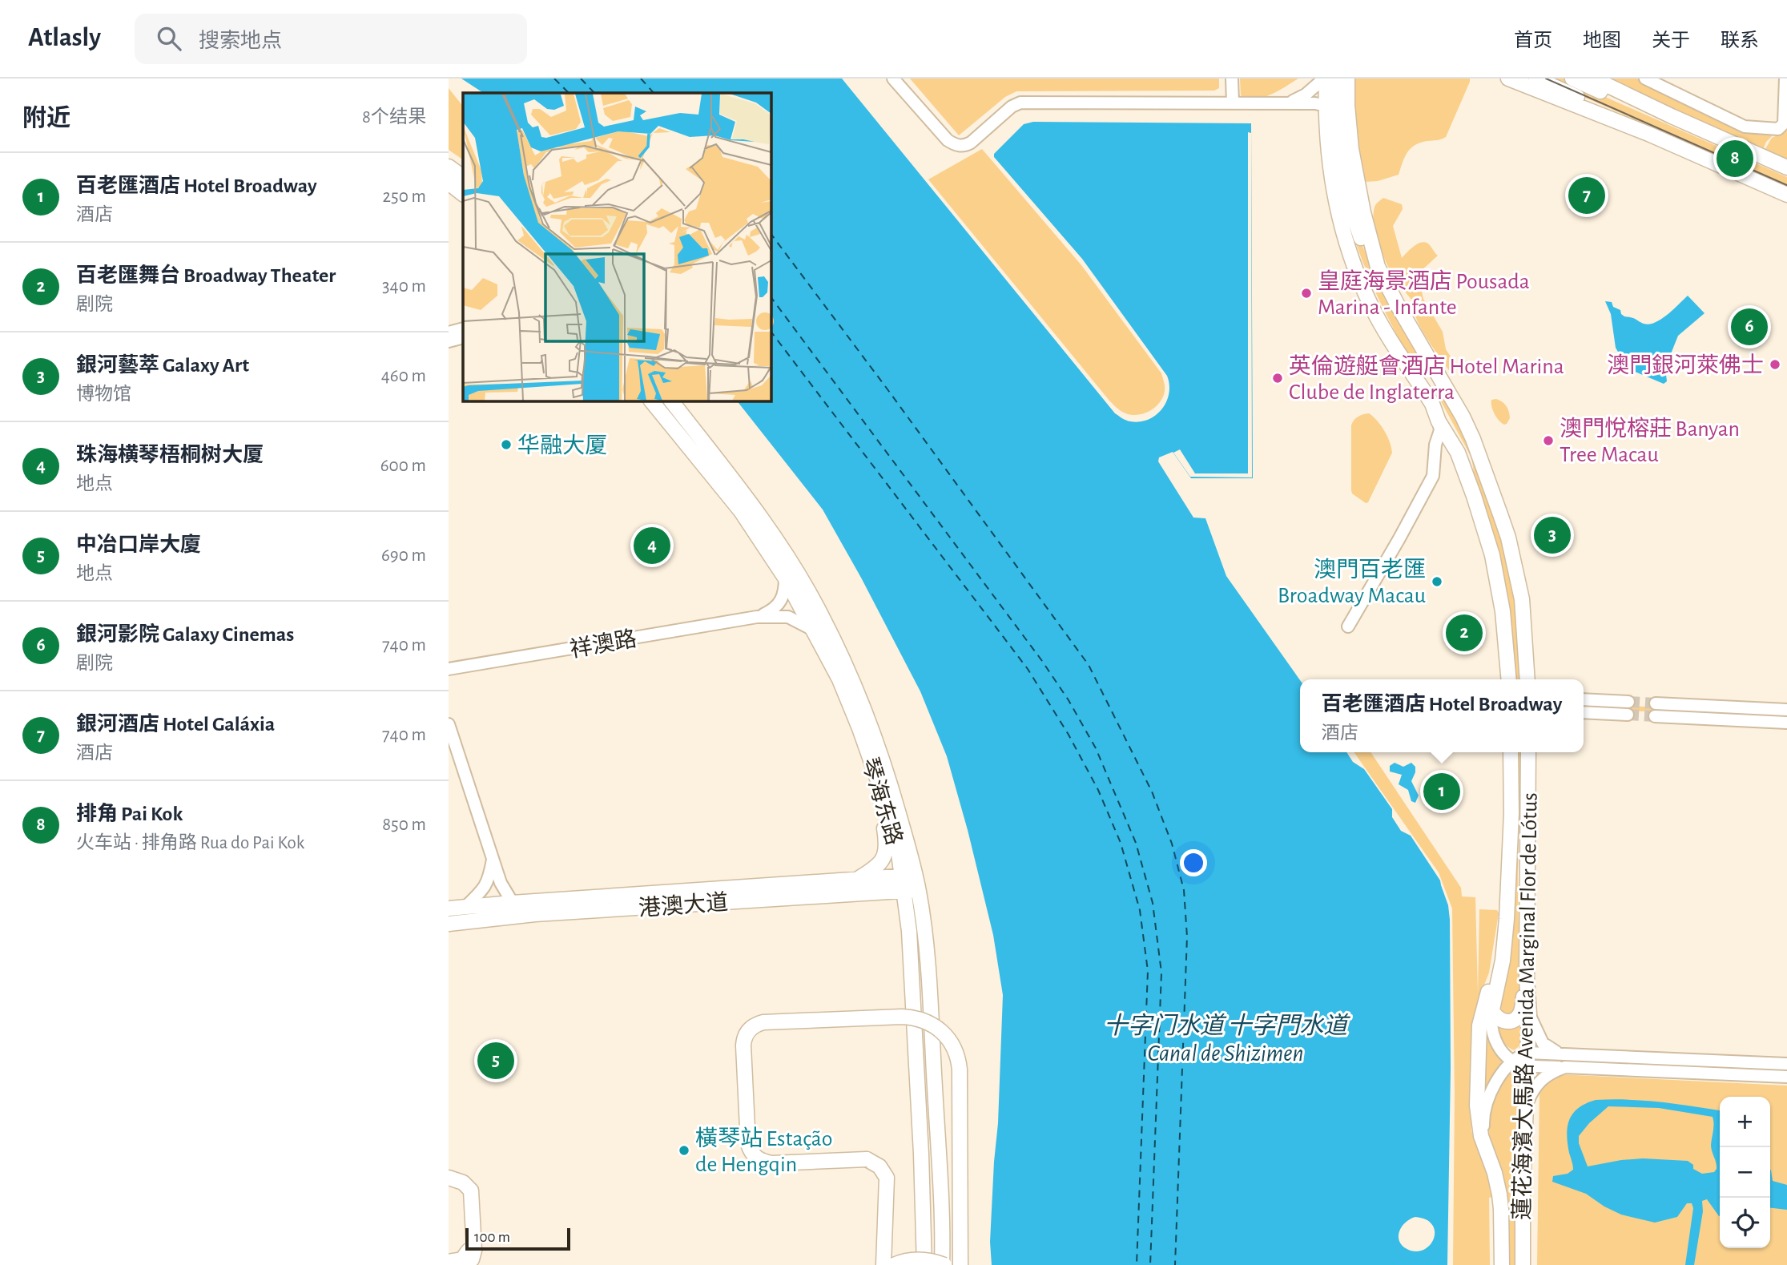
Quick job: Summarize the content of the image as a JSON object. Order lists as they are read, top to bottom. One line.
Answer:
{"streets":{"main road":["琴海东路","港澳大道","蓮花海濱大馬路 Avenida Marginal Flor de Lótus"],"street":["祥澳路"]},"crossings":[["祥澳路","琴海东路"],["琴海东路","港澳大道"]],"water":["十字门水道 十字門水道 Canal de Shizimen"],"places":["皇庭海景酒店 Pousada Marina - Infante","澳門銀河萊佛士","英倫遊艇會酒店 Hotel Marina Clube de Inglaterra","澳門悅榕莊 Banyan Tree Macau","华融大厦","澳門百老匯 Broadway Macau","橫琴站 Estação de Hengqin"],"scale_bar":"100 m","page":{"header":"Atlasly","search":"搜索地点","nav":["首页","地图","关于","联系"],"heading":["附近","8个结果"],"pins":["8","7","6","3","4","2","1","5"],"list":[{"mark":"1","name":"百老匯酒店 Hotel Broadway","note":"酒店","value":"250 m"},{"mark":"2","name":"百老匯舞台 Broadway Theater","note":"剧院","value":"340 m"},{"mark":"3","name":"銀河藝萃 Galaxy Art","note":"博物馆","value":"460 m"},{"mark":"4","name":"珠海横琴梧桐树大厦","note":"地点","value":"600 m"},{"mark":"5","name":"中冶口岸大廈","note":"地点","value":"690 m"},{"mark":"6","name":"銀河影院 Galaxy Cinemas","note":"剧院","value":"740 m"},{"mark":"7","name":"銀河酒店 Hotel Galáxia","note":"酒店","value":"740 m"},{"mark":"8","name":"排角 Pai Kok","note":"火车站 · 排角路 Rua do Pai Kok","value":"850 m"}],"popup":["百老匯酒店 Hotel Broadway","酒店"],"map_buttons":["+","−"],"scale":"100 m"}}
